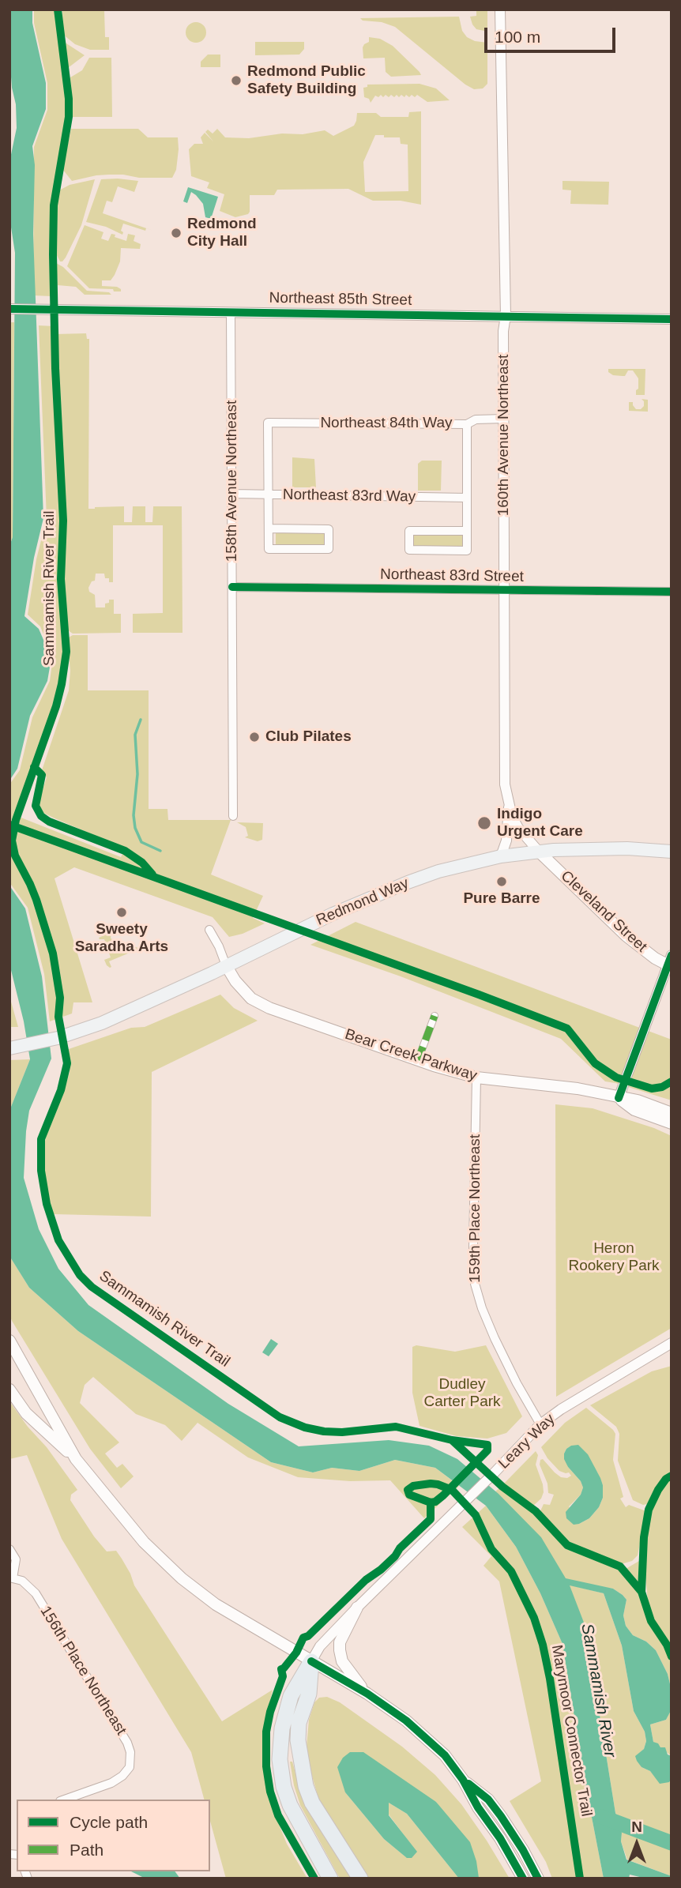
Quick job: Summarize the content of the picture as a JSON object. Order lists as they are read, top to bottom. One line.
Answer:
{"streets":{"main road":["Redmond Way","Cleveland Street","Bear Creek Parkway"],"street":["Northeast 85th Street","Northeast 84th Way","160th Avenue Northeast","158th Avenue Northeast","Northeast 83rd Way","Northeast 83rd Street","159th Place Northeast","Leary Way","156th Place Northeast"],"cycle path":["Sammamish River Trail","Marymoor Connector Trail"]},"crossings":[["Northeast 85th Street","160th Avenue Northeast"],["Northeast 85th Street","158th Avenue Northeast"],["Northeast 84th Way","160th Avenue Northeast"],["Northeast 84th Way","Northeast 83rd Way"],["160th Avenue Northeast","Northeast 83rd Street"],["160th Avenue Northeast","Redmond Way"],["160th Avenue Northeast","Cleveland Street"],["158th Avenue Northeast","Northeast 83rd Way"],["158th Avenue Northeast","Northeast 83rd Street"],["Redmond Way","Cleveland Street"],["Redmond Way","Bear Creek Parkway"],["Bear Creek Parkway","159th Place Northeast"],["159th Place Northeast","Leary Way"]],"water":["Sammamish River"],"parks":["Heron Rookery Park","Dudley Carter Park"],"places":["Redmond Public Safety Building","Redmond City Hall","Club Pilates","Indigo Urgent Care","Pure Barre","Sweety Saradha Arts"],"legend":["Cycle path","Path"],"scale_bar":"100 m","north":"top"}
